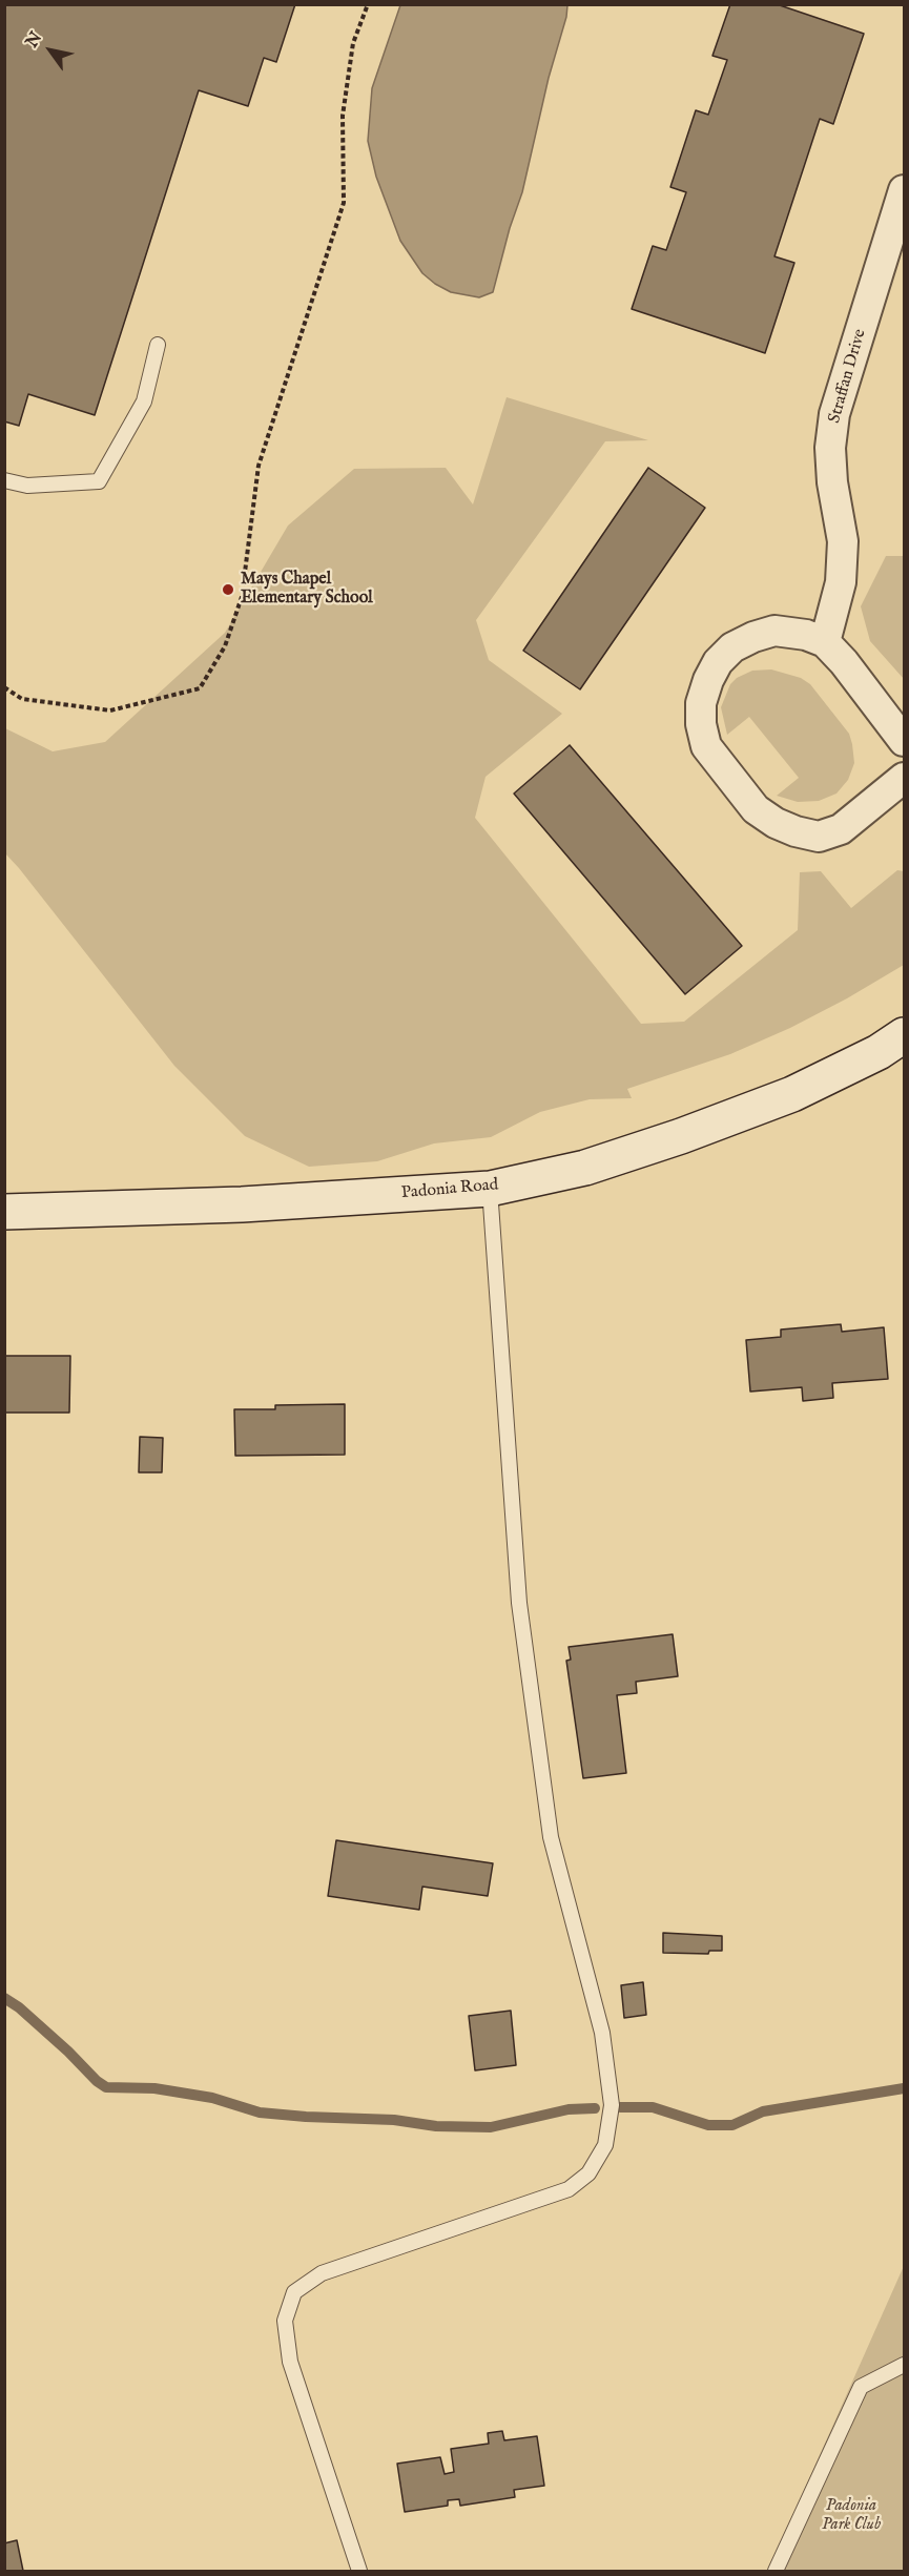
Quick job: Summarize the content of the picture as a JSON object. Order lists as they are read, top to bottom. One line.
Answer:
{"streets":{"main road":["Padonia Road"],"street":["Straffan Drive"]},"parks":["Padonia Park Club"],"places":["Mays Chapel Elementary School"],"north":"top left"}
